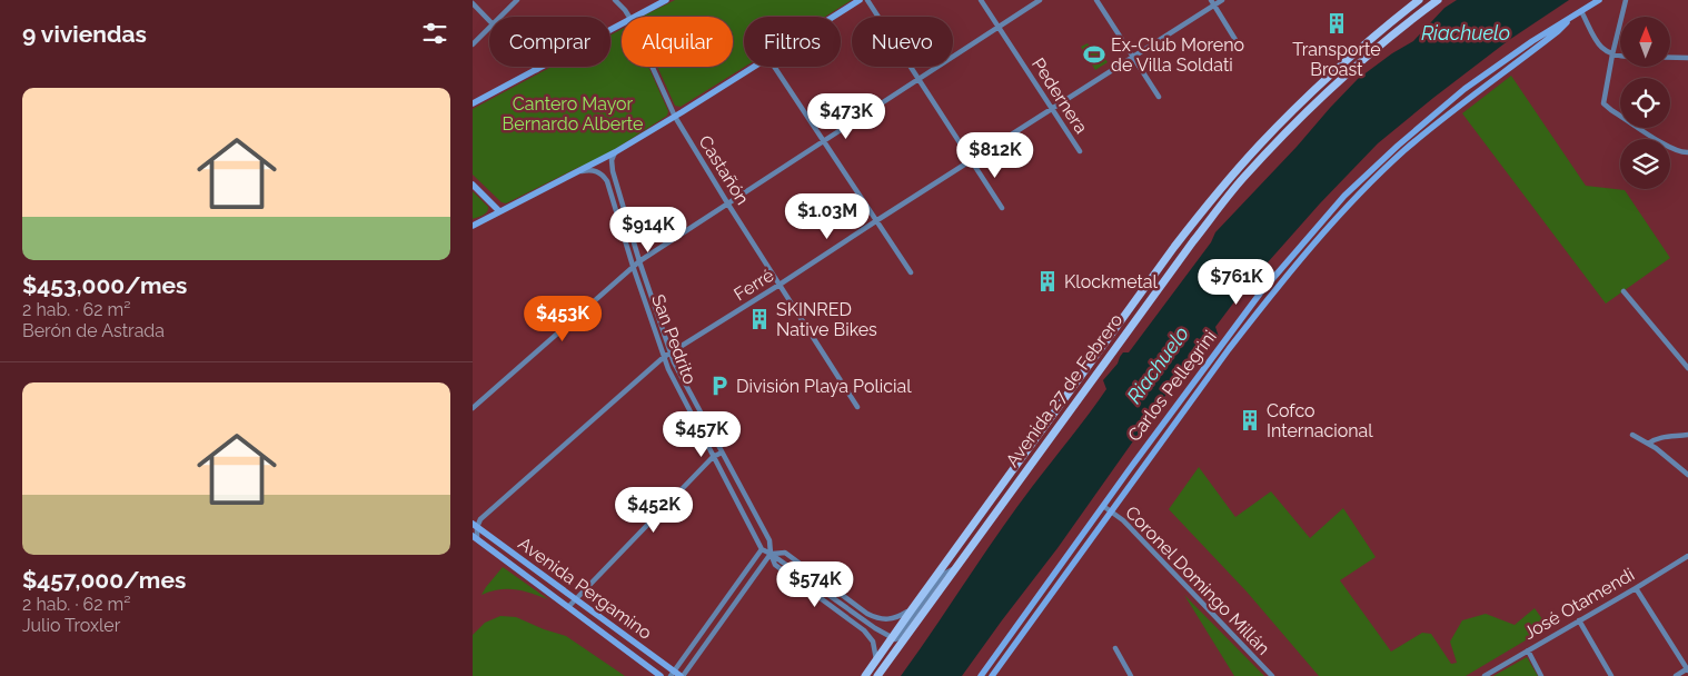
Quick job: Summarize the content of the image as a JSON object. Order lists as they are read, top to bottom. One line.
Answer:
{"streets":{"main road":["Carlos Pellegrini","Avenida 27 de Febrero","Avenida Pergamino"],"street":["Pedernera","Castañón","Ferré","San Pedrito","Coronel Domingo Millán","José Otamendi"]},"crossings":[["Pedernera","Ferré"],["Castañón","Ferré"],["Ferré","San Pedrito"],["Ferré","Avenida Pergamino"],["San Pedrito","Avenida 27 de Febrero"],["Carlos Pellegrini","Coronel Domingo Millán"]],"water":["Riachuelo"],"parks":["Cantero Mayor Bernardo Alberte"],"places":{"building":["Transporte Broast","Klockmetal","SKINRED Native Bikes","Cofco Internacional"],"sports":["Ex-Club Moreno de Villa Soldati"],"parking":["División Playa Policial"]},"north":"top","page":{"heading":"9 viviendas","chip":["Comprar","Alquilar","Filtros","Nuevo"],"list":[{"name":"$453,000/mes","note":"2 hab. · 62 m² · Berón de Astrada"},{"name":"$457,000/mes","note":"2 hab. · 62 m² · Julio Troxler"}],"price":["$473K","$812K","$1.03M","$914K","$761K","$453K","$457K","$452K","$574K"]}}
